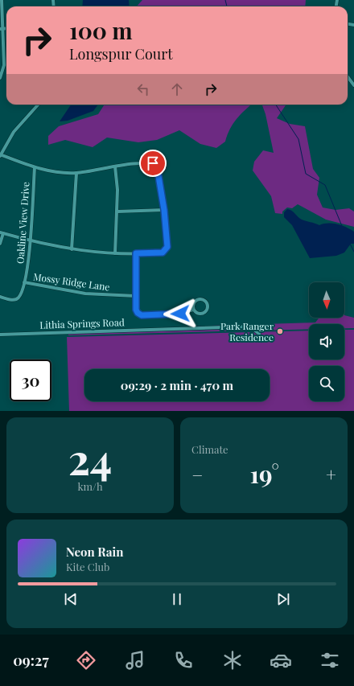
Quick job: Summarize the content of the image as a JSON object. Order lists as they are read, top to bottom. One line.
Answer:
{"streets":{"street":["Oakline View Drive","Mossy Ridge Lane","Lithia Springs Road"]},"crossings":[["Oakline View Drive","Mossy Ridge Lane"]],"places":["Park Ranger Residence"],"north":"bottom","page":{"turn":["100 m","Longspur Court"],"limit":"30","trip":"09:29 · 2 min · 470 m","tile":[["24","km/h"],"Climate"],"heat":["−","19°","+"],"song":["Neon Rain","Kite Club"],"tabs":"09:27"}}
